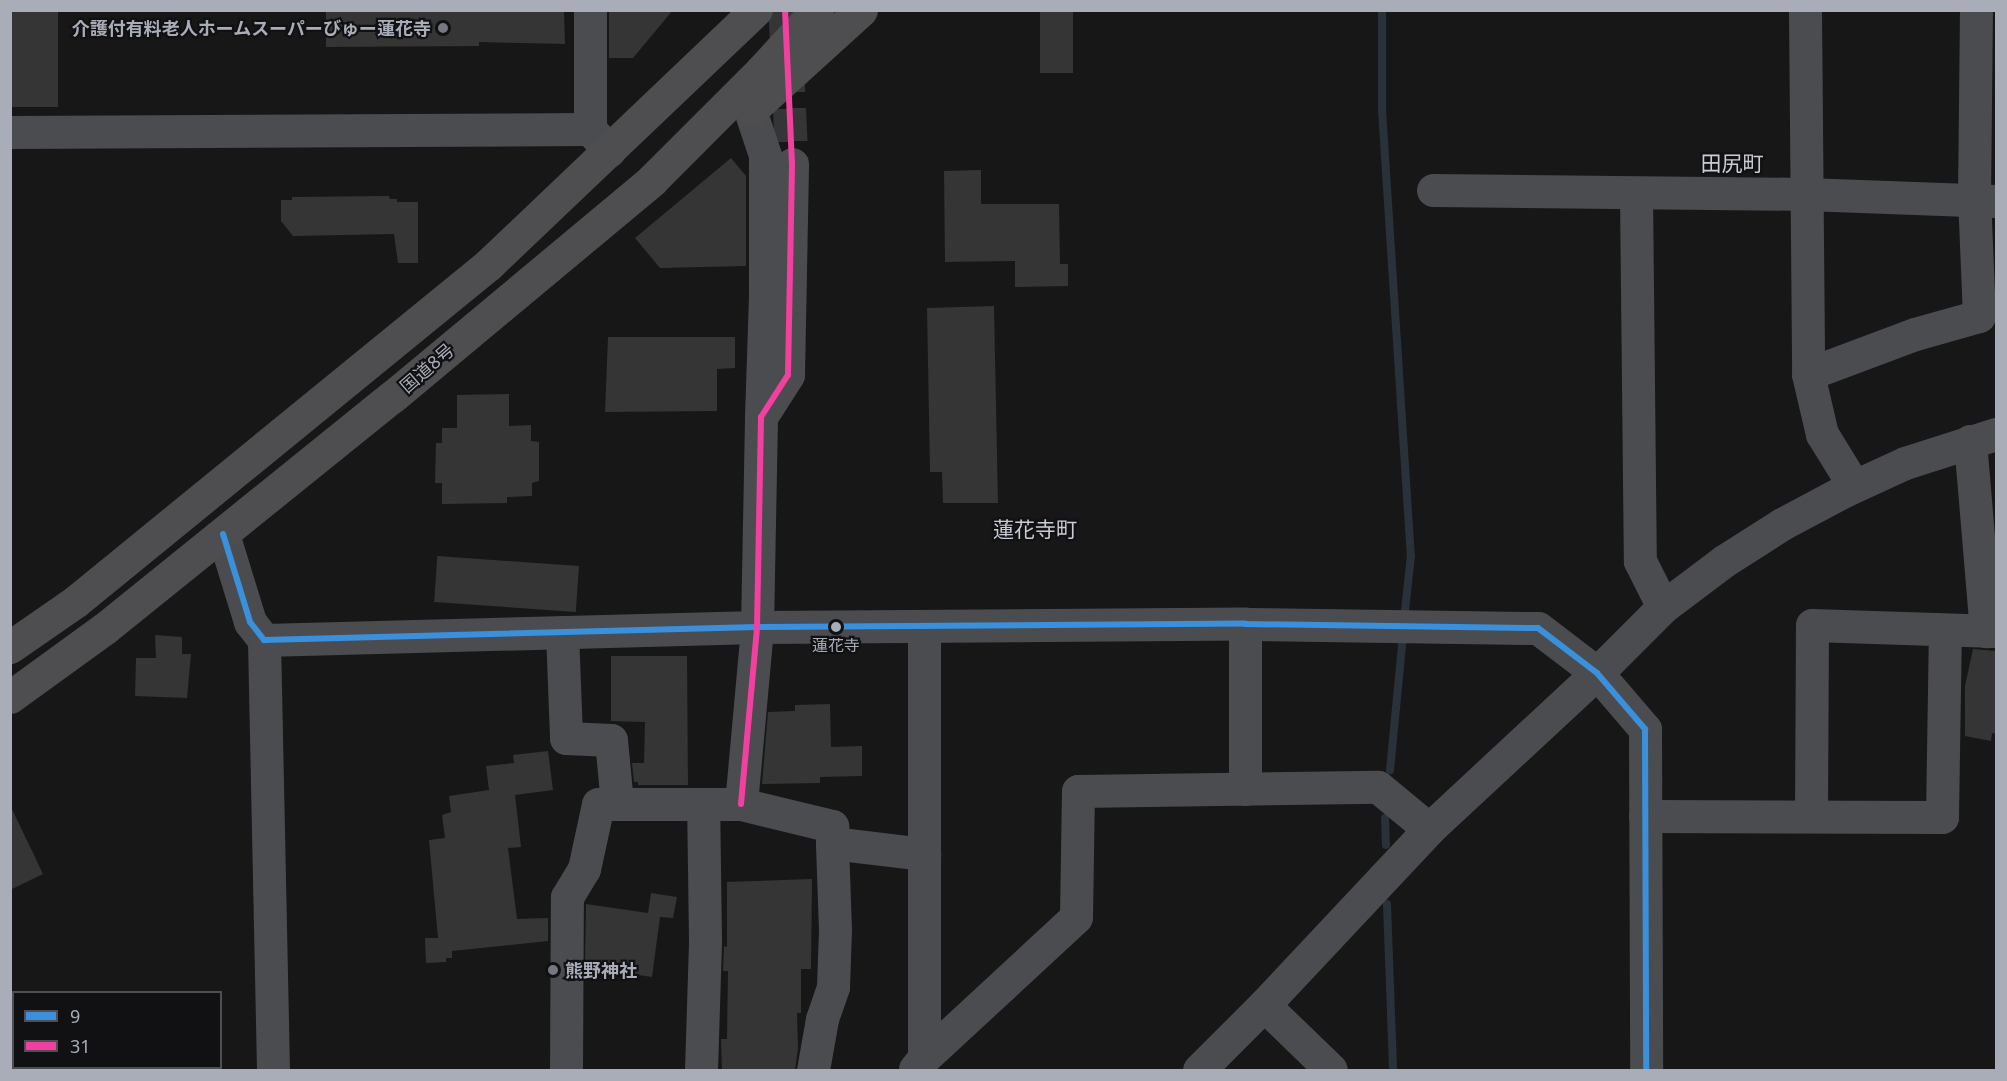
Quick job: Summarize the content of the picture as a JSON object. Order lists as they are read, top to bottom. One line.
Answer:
{"streets":{"highway":["国道8号"]},"districts":["田尻町","蓮花寺町"],"places":["介護付有料老人ホームスーパーびゅー蓮花寺","蓮花寺","熊野神社"],"lines":["transit line 31","transit line 9"],"legend":["9","31"]}
